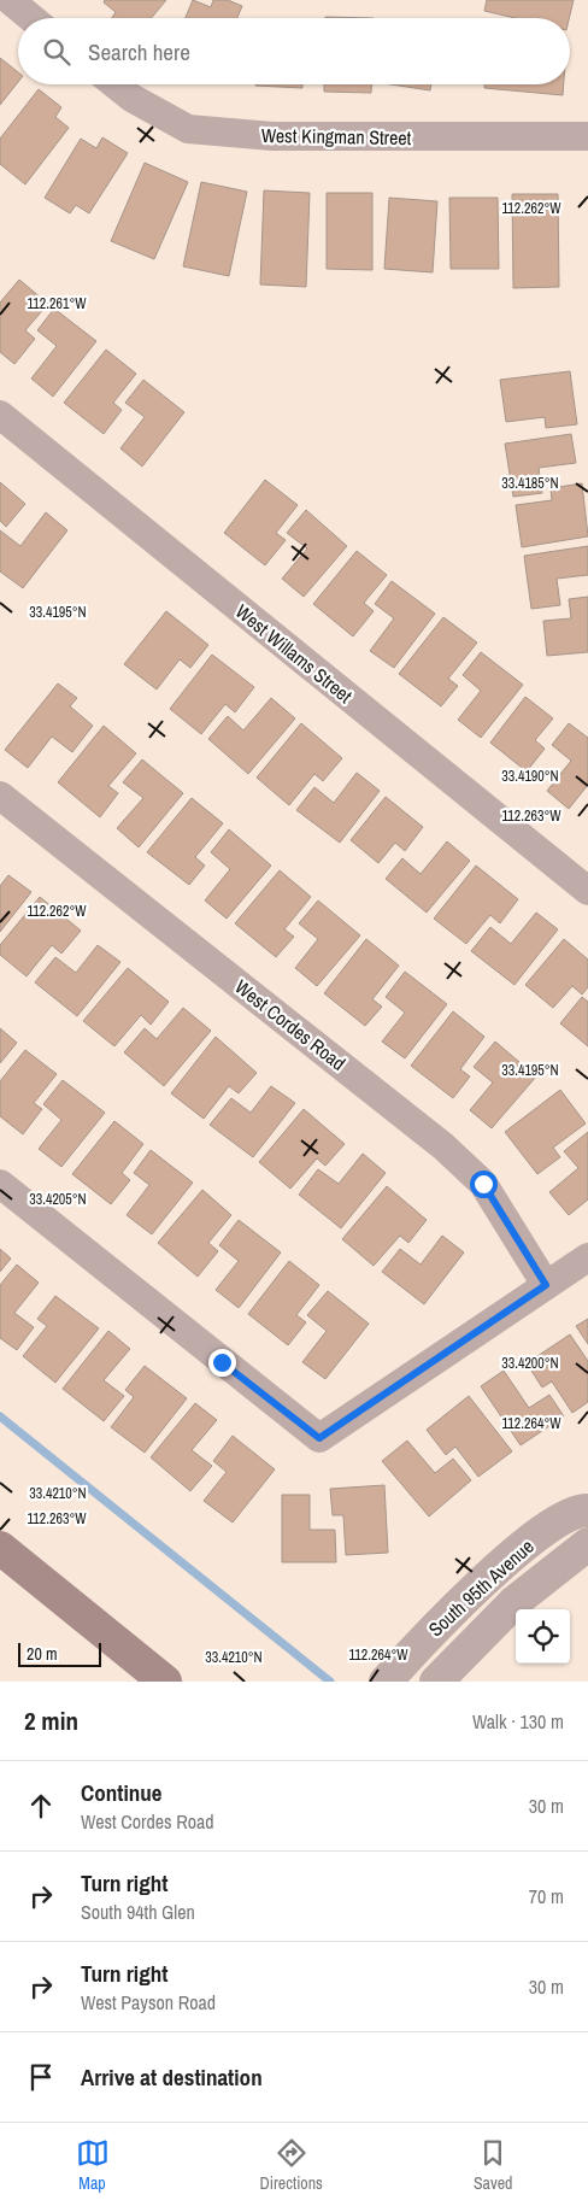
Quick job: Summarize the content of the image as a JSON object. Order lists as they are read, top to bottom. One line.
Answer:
{"streets":{"street":["West Kingman Street","West Willams Street","West Cordes Road","South 95th Avenue"]},"scale_bar":"20 m","page":{"search":"Search here","scale":"20 m","heading":["2 min","Walk · 130 m"],"list":[["Continue","West Cordes Road","30 m"],["Turn right","South 94th Glen","70 m"],["Turn right","West Payson Road","30 m"],"Arrive at destination"],"nav":["Map","Directions","Saved"]},"coordinates":["112.262°W","112.261°W","33.4185°N","33.4195°N","33.4190°N","112.263°W","33.4205°N","33.4200°N","112.264°W","33.4210°N"]}
